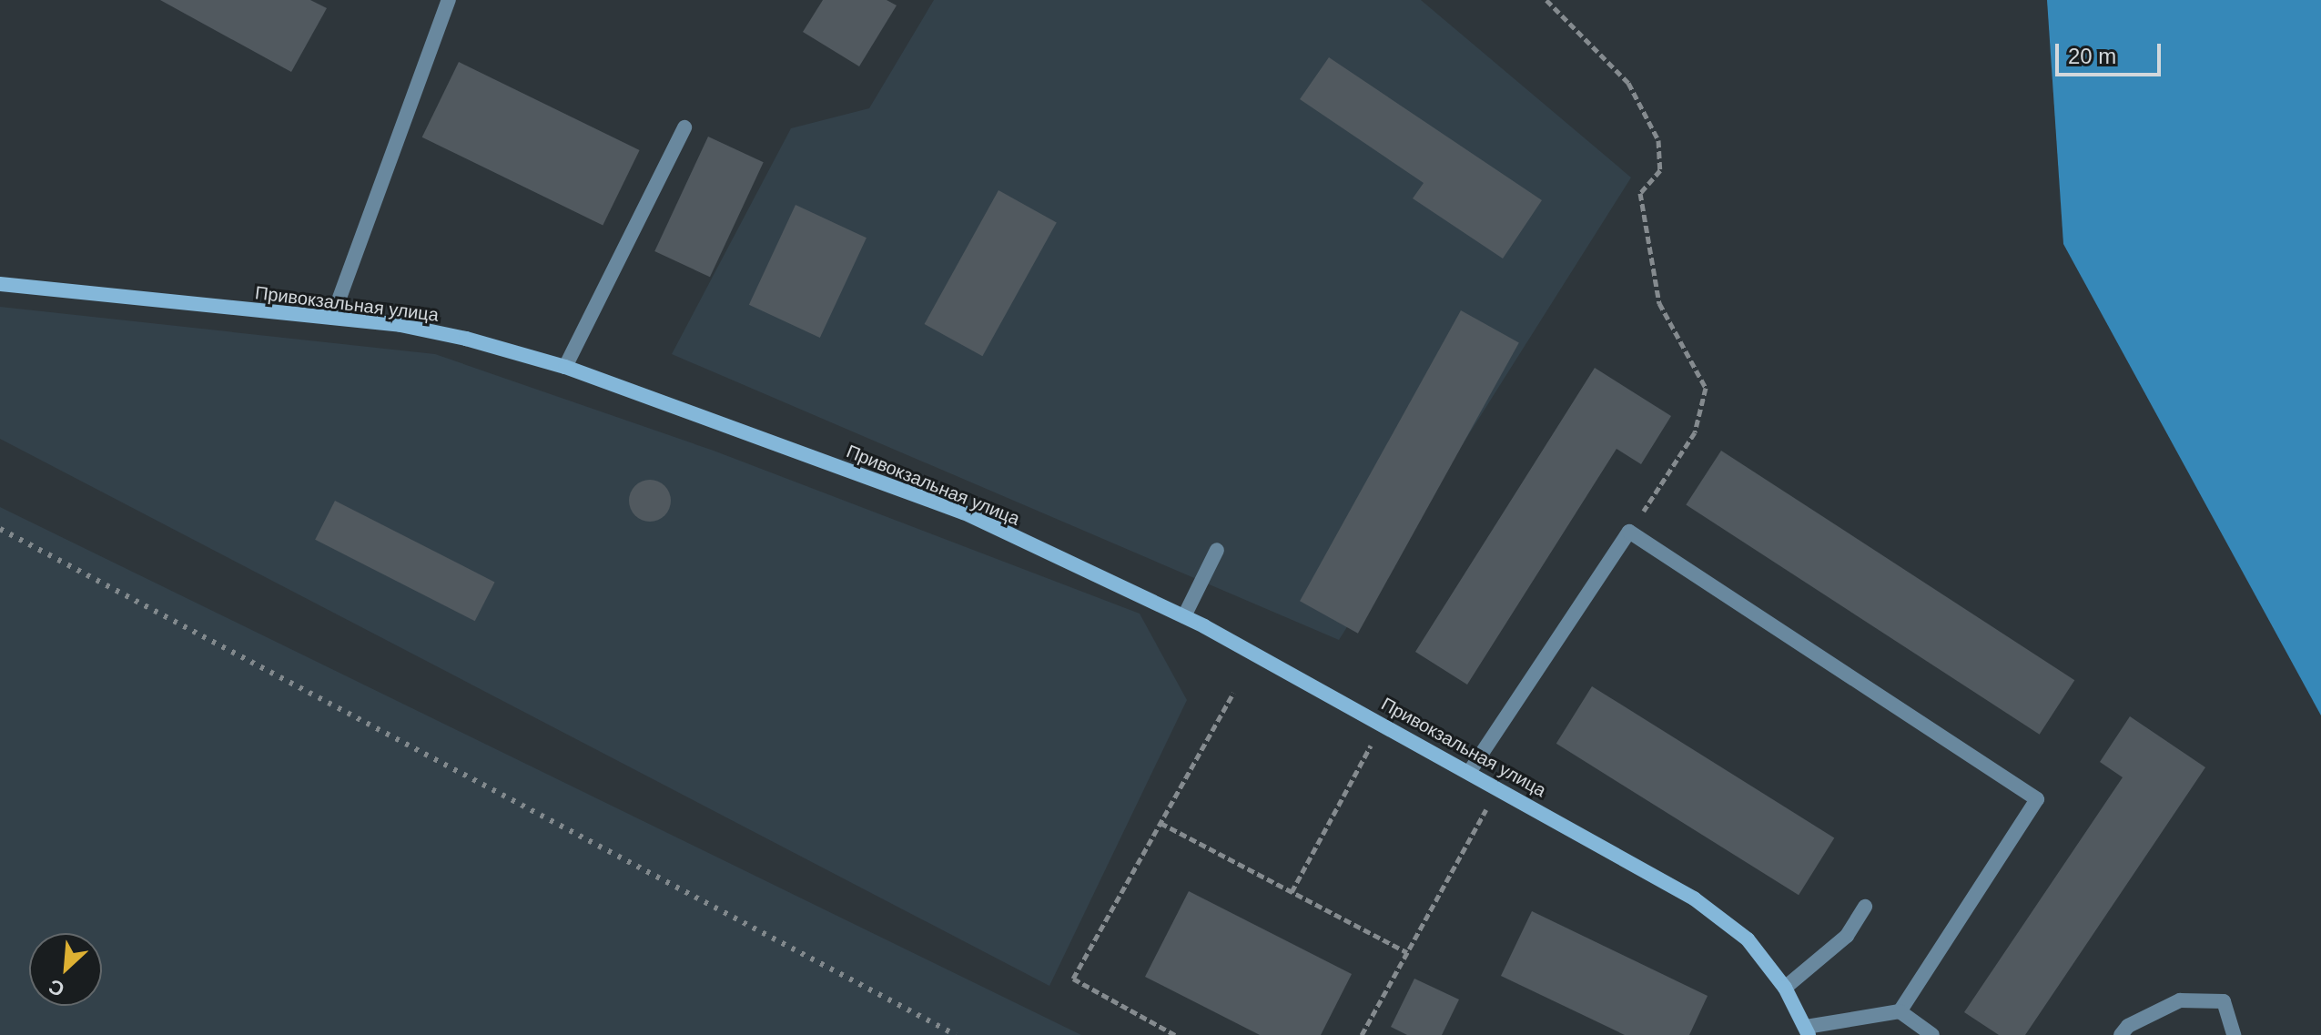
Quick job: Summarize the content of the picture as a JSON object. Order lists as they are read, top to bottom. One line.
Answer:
{"streets":{"main road":["Привокзальная улица"]},"scale_bar":"20 m","north":"bottom left"}
